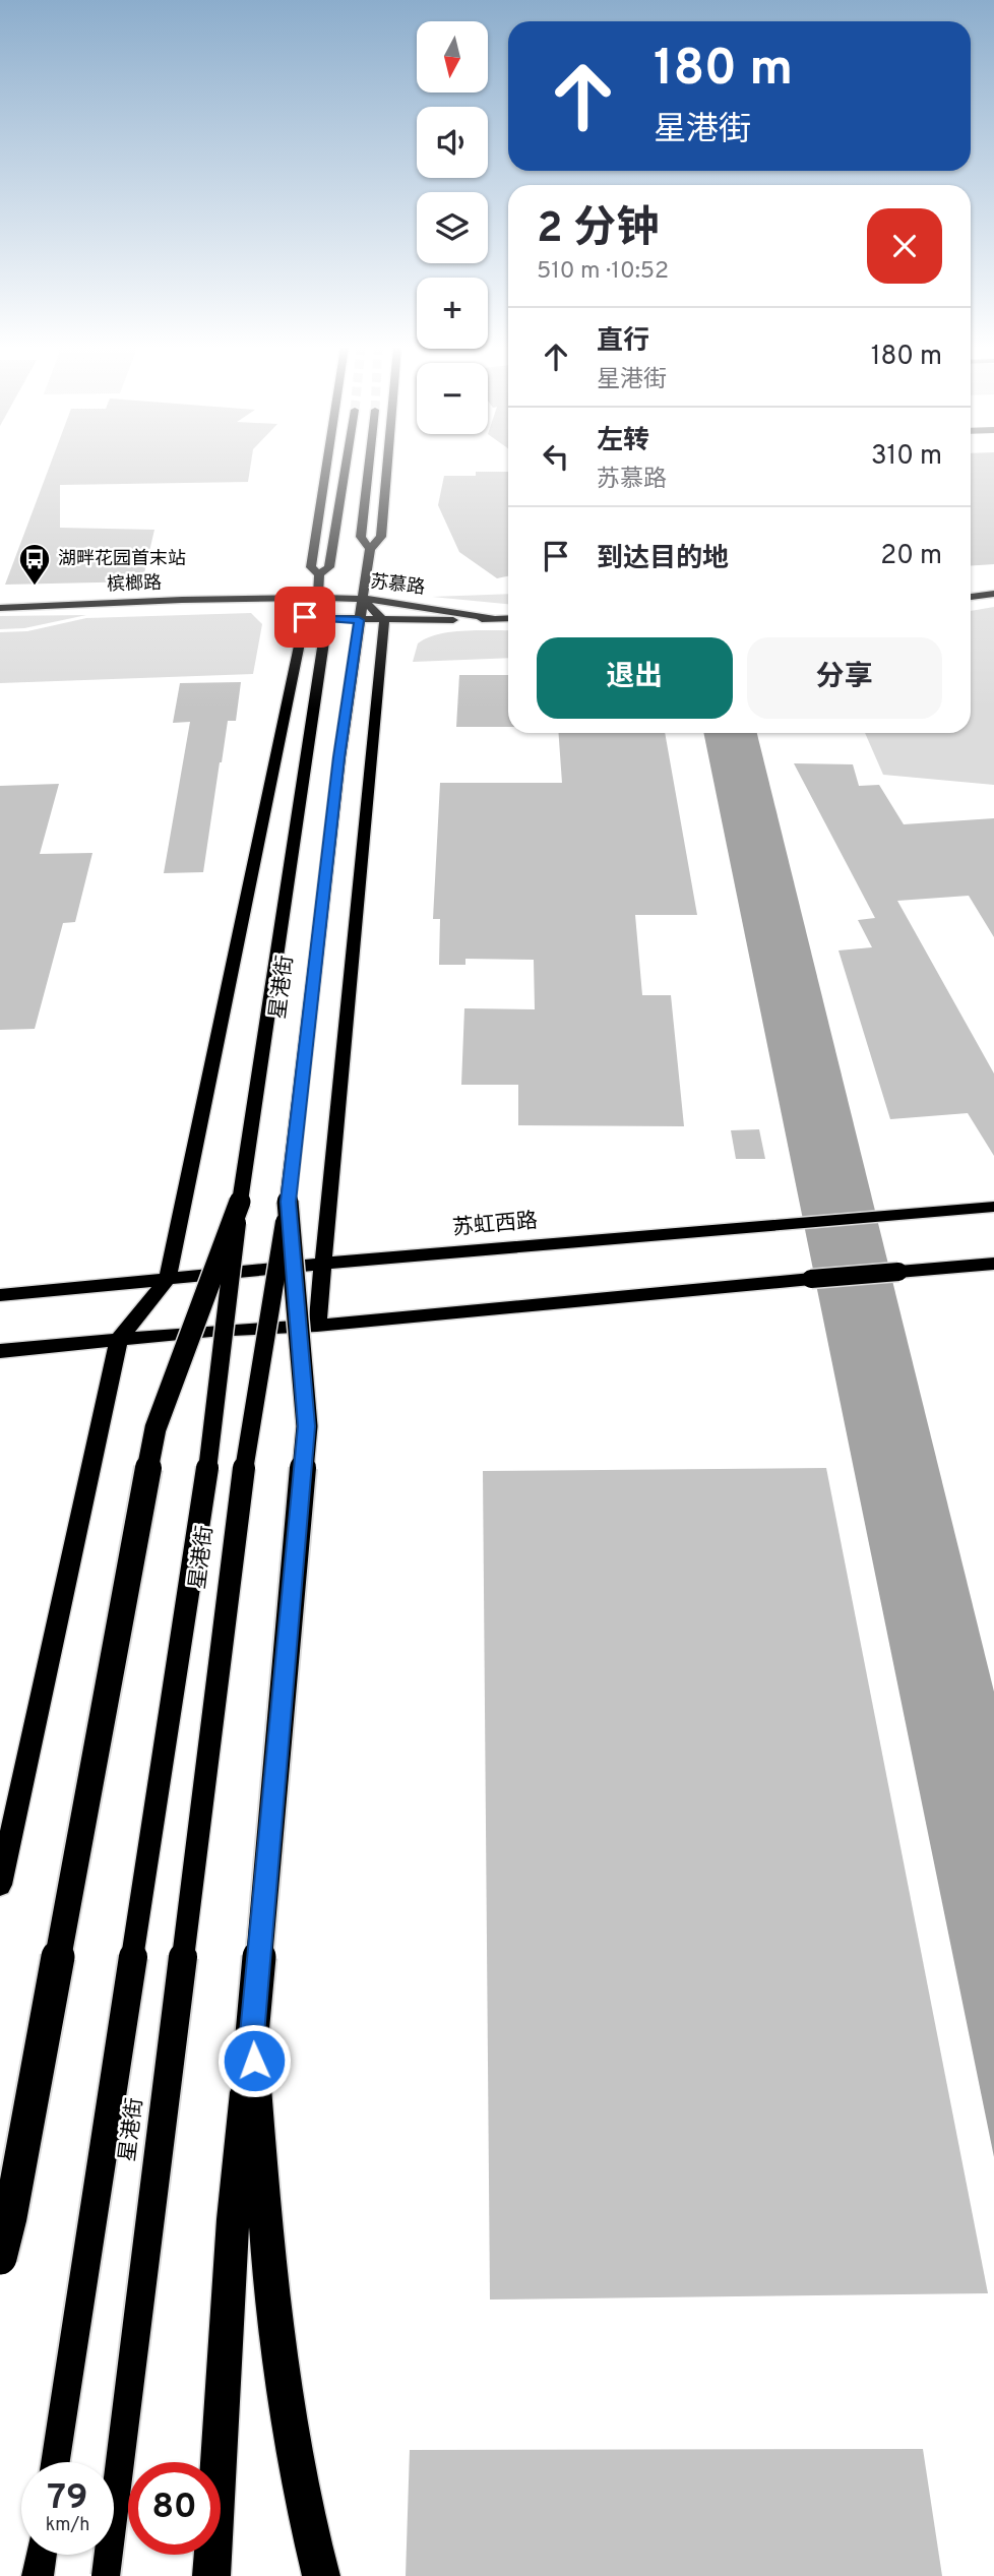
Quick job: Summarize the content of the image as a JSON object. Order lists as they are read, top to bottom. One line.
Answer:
{"streets":{"main road":["槟榔路","苏慕路","星港街","苏虹西路"]},"crossings":[["槟榔路","苏慕路"],["苏慕路","星港街"]],"places":{"bus stop":["湖畔花园首末站"]},"north":"bottom","page":{"map_buttons":["+","−"],"turn":["180 m","星港街"],"heading":["2 分钟","510 m · 10:52"],"list":[{"name":"直行","note":"星港街","value":"180 m"},{"name":"左转","note":"苏慕路","value":"310 m"},{"name":"到达目的地","value":"20 m"}],"buttons":["退出","分享"],"speed":"79 km/h","limit":"80"}}
